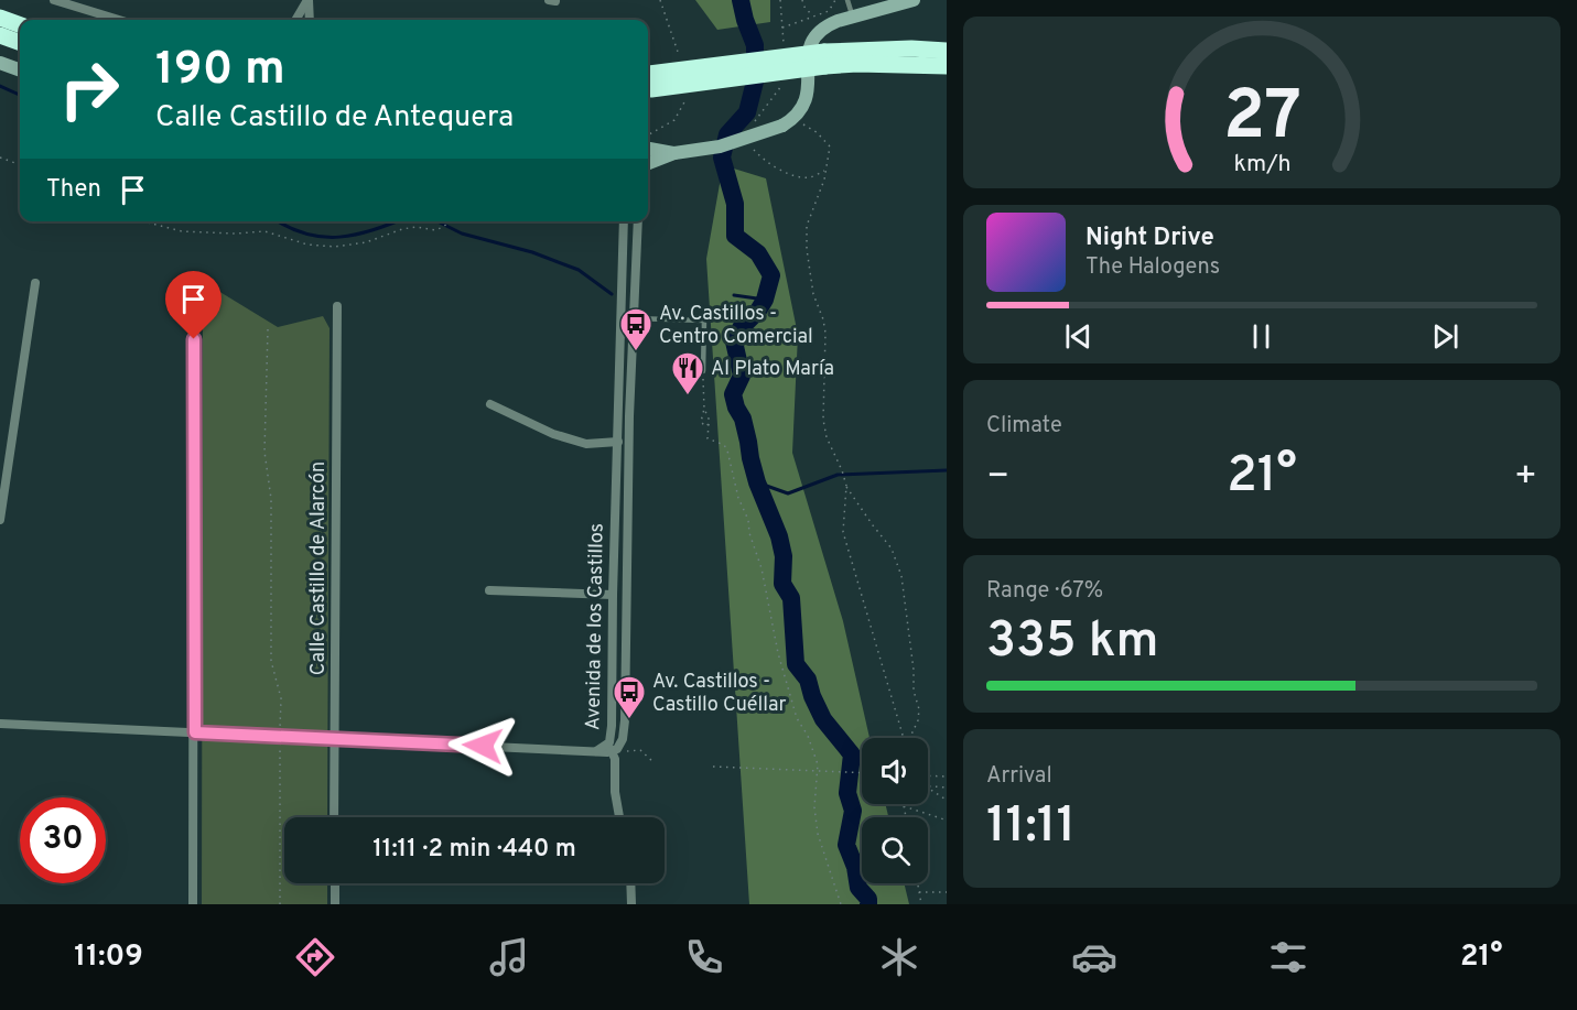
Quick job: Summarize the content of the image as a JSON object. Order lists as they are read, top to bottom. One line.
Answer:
{"streets":{"street":["Calle Castillo de Alarcón","Avenida de los Castillos"]},"crossings":[["Calle Castillo de Alarcón","Avenida de los Castillos"]],"places":{"bus stop":["Av. Castillos - Centro Comercial","Av. Castillos - Castillo Cuéllar"],"restaurant":["Al Plato María"]},"page":{"turn":["190 m","Calle Castillo de Antequera"],"then":"Then","song":["Night Drive","The Halogens"],"tile":["Climate",["Range · 67%","335 km"],["Arrival","11:11"]],"heat":["−","21°","+"],"limit":"30","trip":"11:11 · 2 min · 440 m","tabs":["11:09","21°"],"gauge":["27","km/h"]}}
